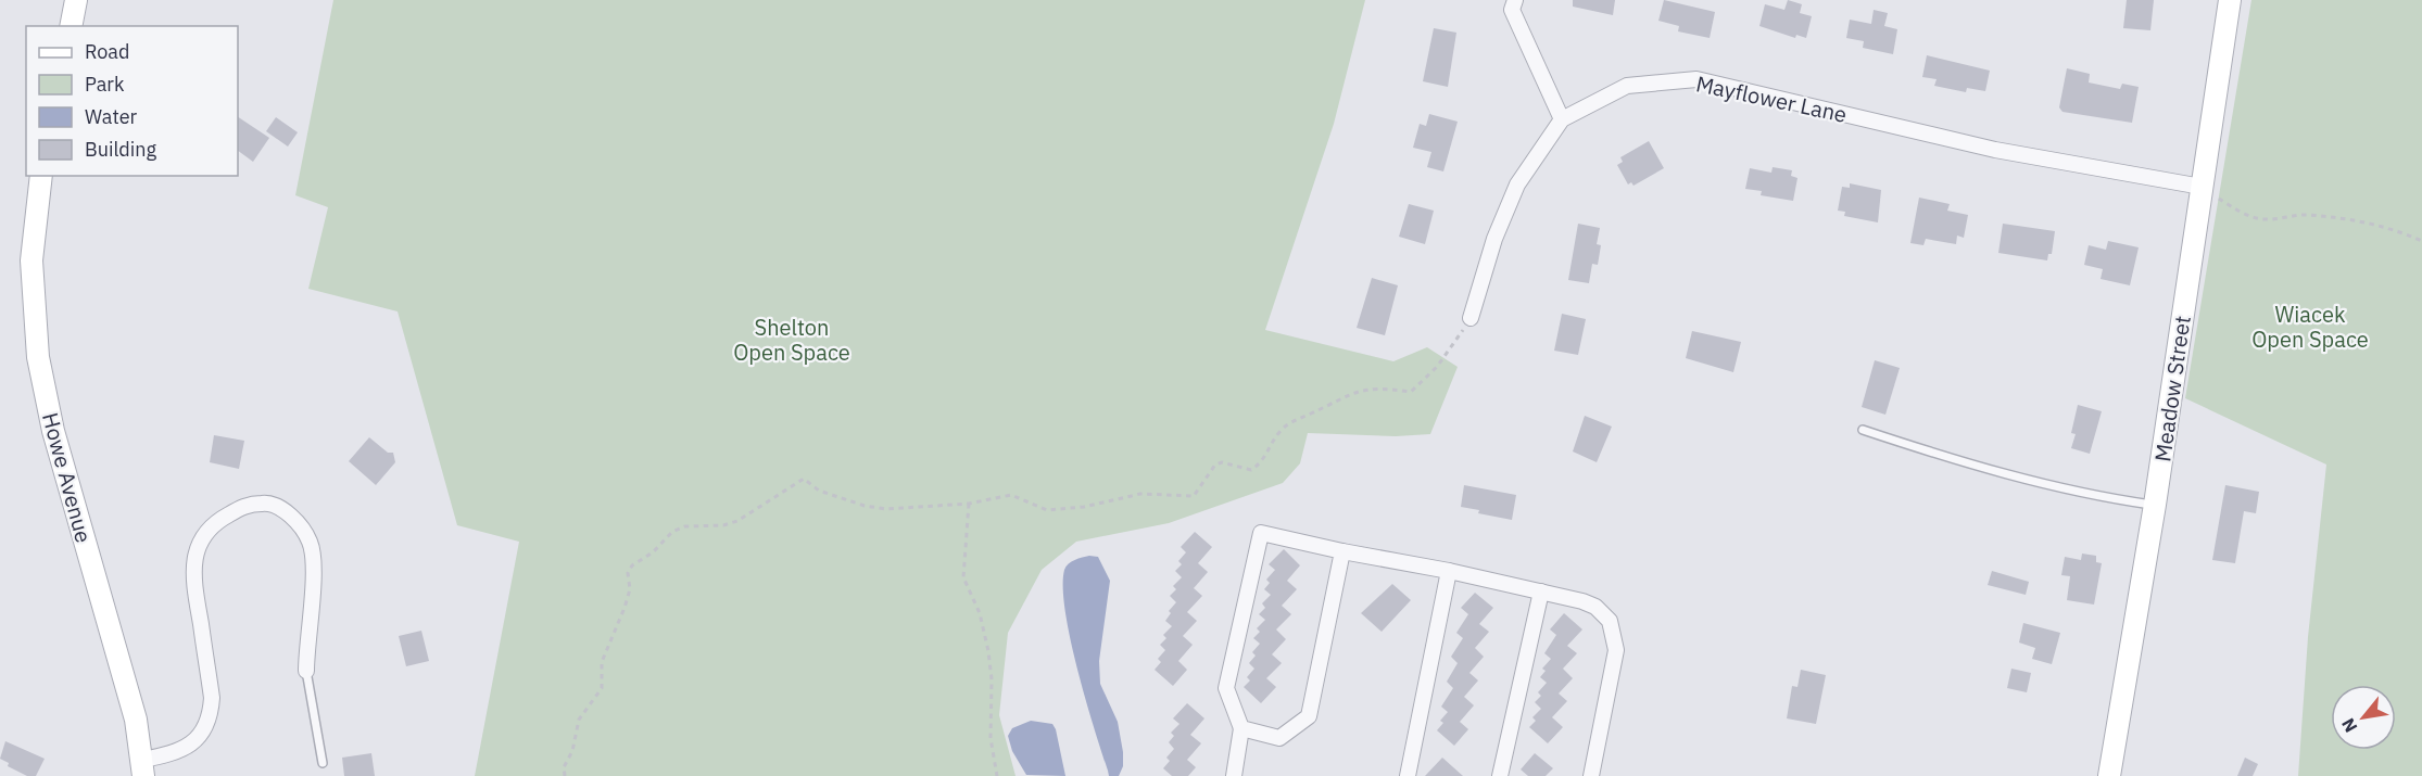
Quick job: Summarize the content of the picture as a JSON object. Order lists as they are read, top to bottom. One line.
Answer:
{"streets":{"street":["Mayflower Lane","Meadow Street","Howe Avenue"]},"crossings":[["Mayflower Lane","Meadow Street"]],"parks":["Wiacek Open Space","Shelton Open Space"],"legend":["Road","Park","Water","Building"],"north":"bottom left"}
